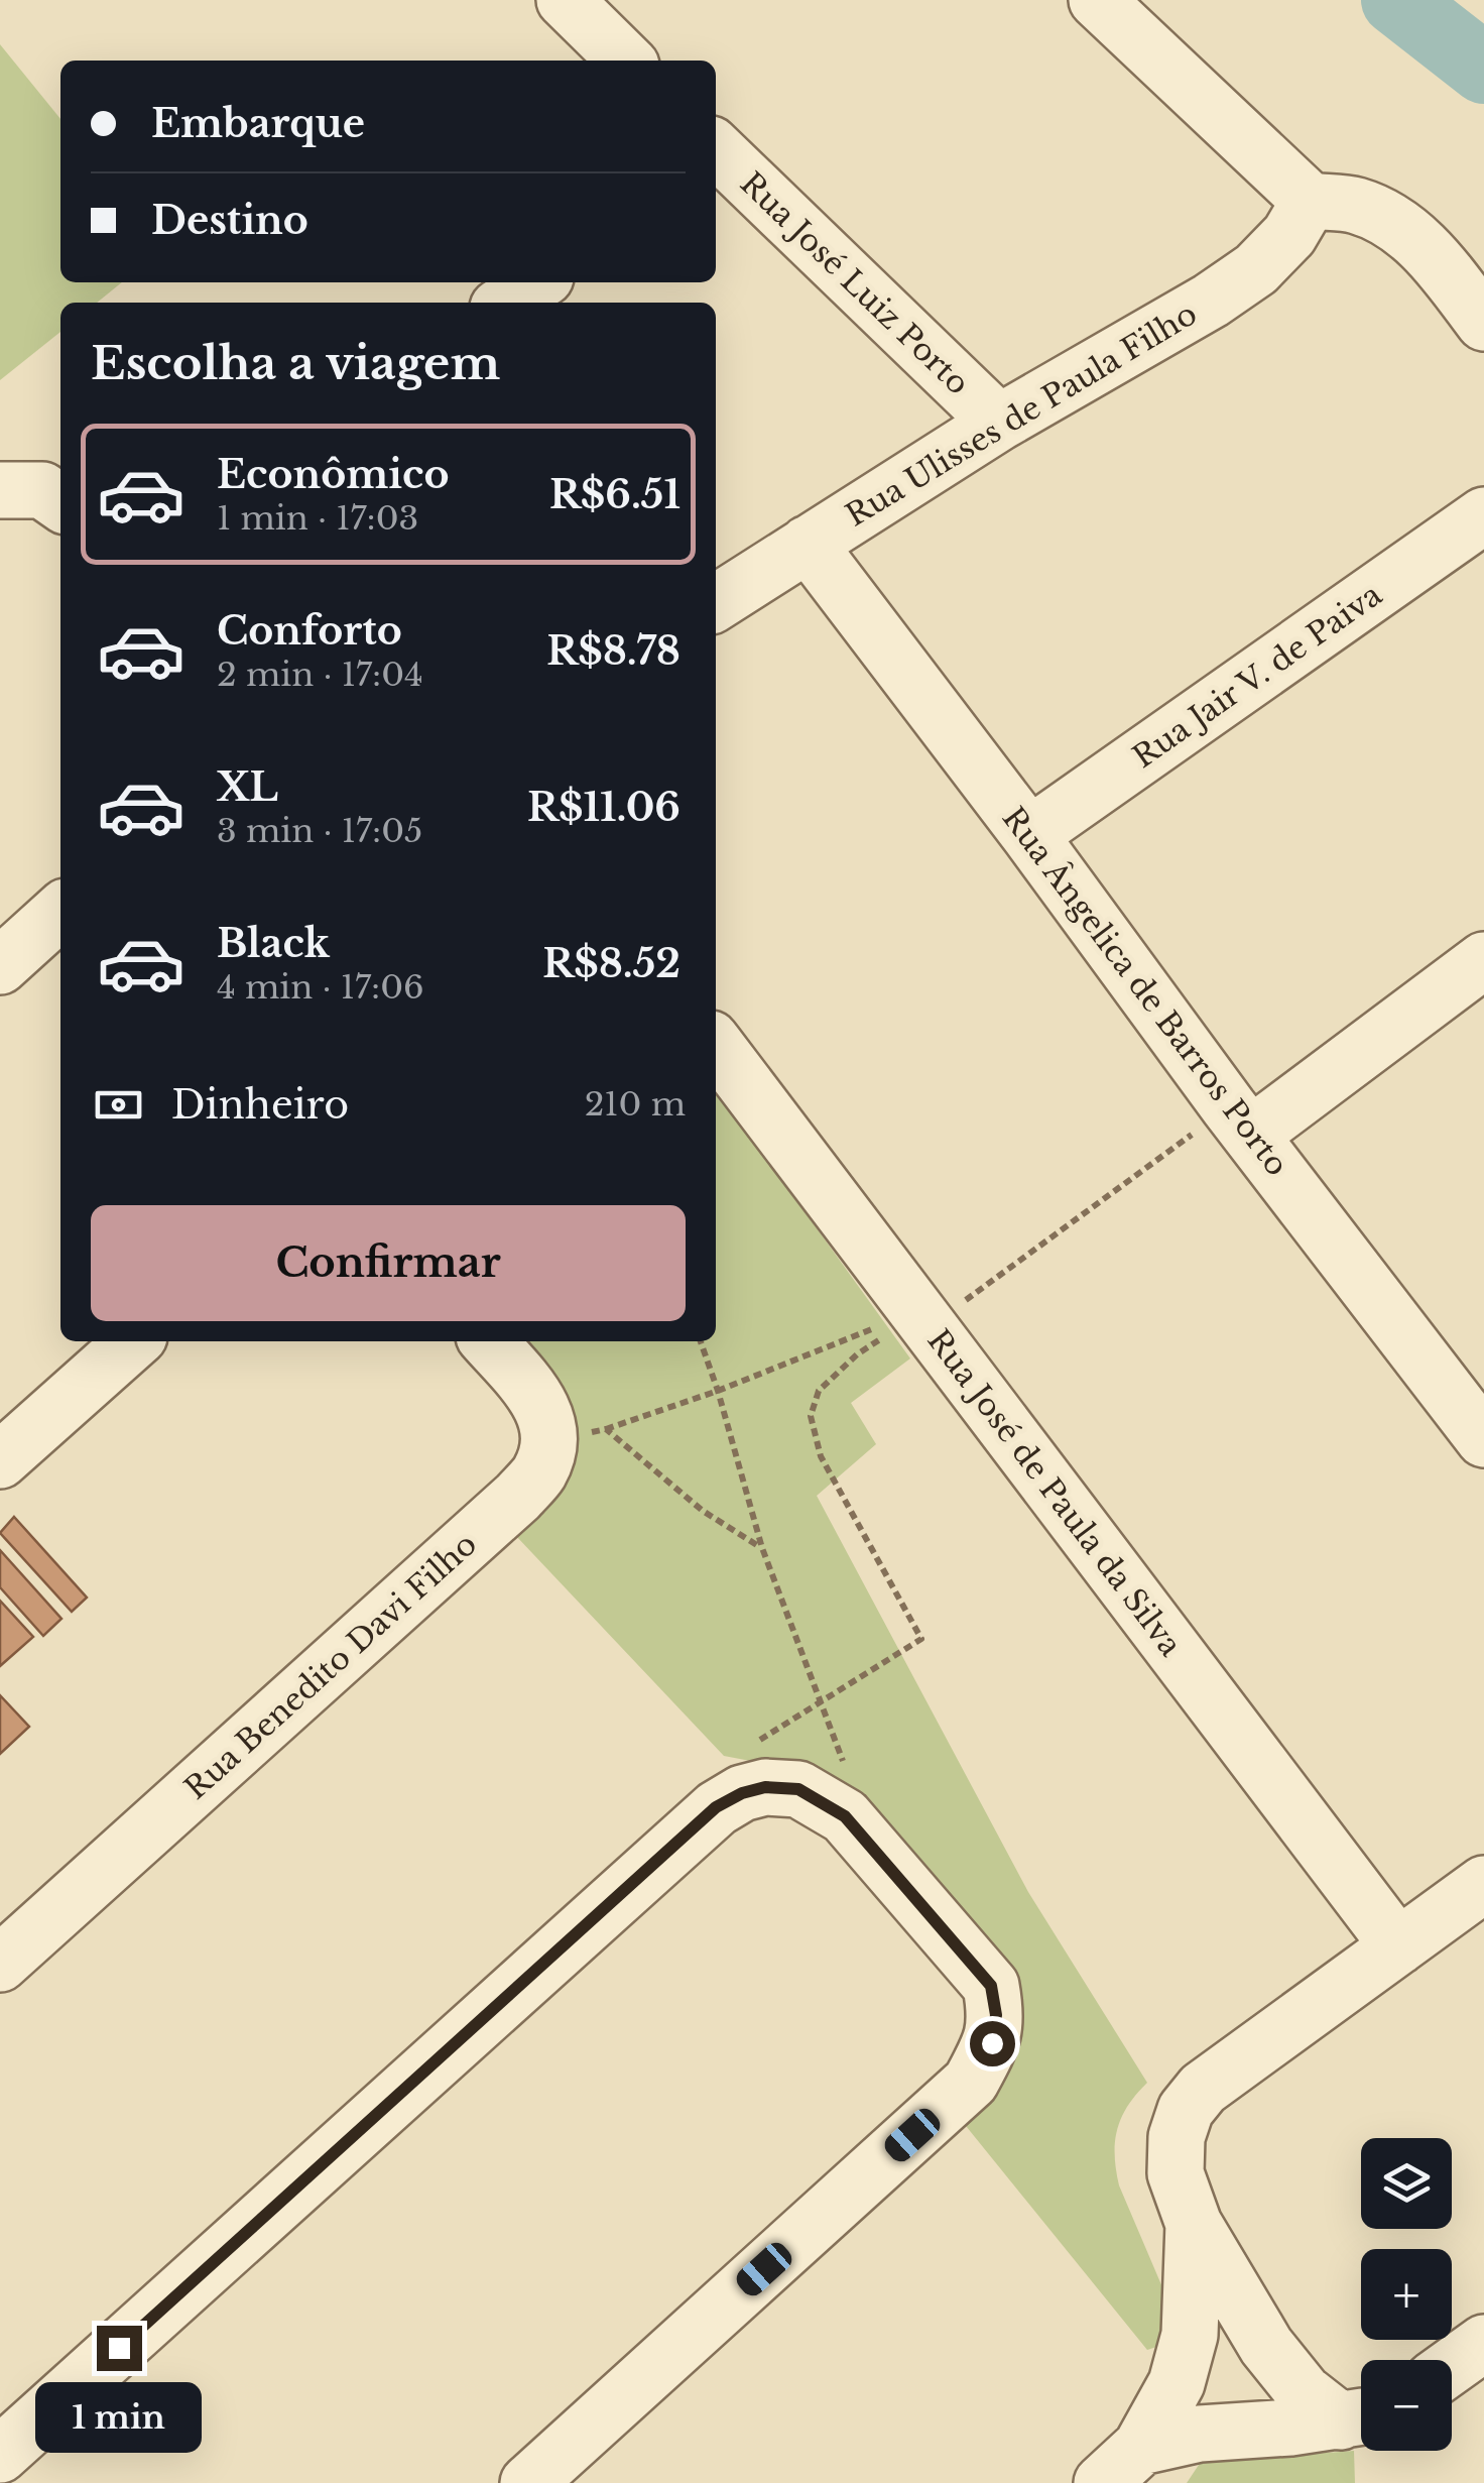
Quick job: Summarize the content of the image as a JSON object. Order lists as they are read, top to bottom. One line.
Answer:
{"streets":{"street":["Rua José Luiz Porto","Rua Ulisses de Paula Filho","Rua Jair V. de Paiva","Rua Ângelica de Barros Porto","Rua José de Paula da Silva","Rua Benedito Davi Filho"]},"crossings":[["Rua José Luiz Porto","Rua Ulisses de Paula Filho"],["Rua Ulisses de Paula Filho","Rua Ângelica de Barros Porto"],["Rua Jair V. de Paiva","Rua Ângelica de Barros Porto"]],"page":{"banner":["Embarque","Destino"],"heading":"Escolha a viagem","list":[{"name":"Econômico","note":"1 min · 17:03","value":"R$6.51"},{"name":"Conforto","note":"2 min · 17:04","value":"R$8.78"},{"name":"XL","note":"3 min · 17:05","value":"R$11.06"},{"name":"Black","note":"4 min · 17:06","value":"R$8.52"}],"pay":["Dinheiro","210 m"],"buttons":"Confirmar","map_buttons":["+","−"],"bubble":"1 min"}}
